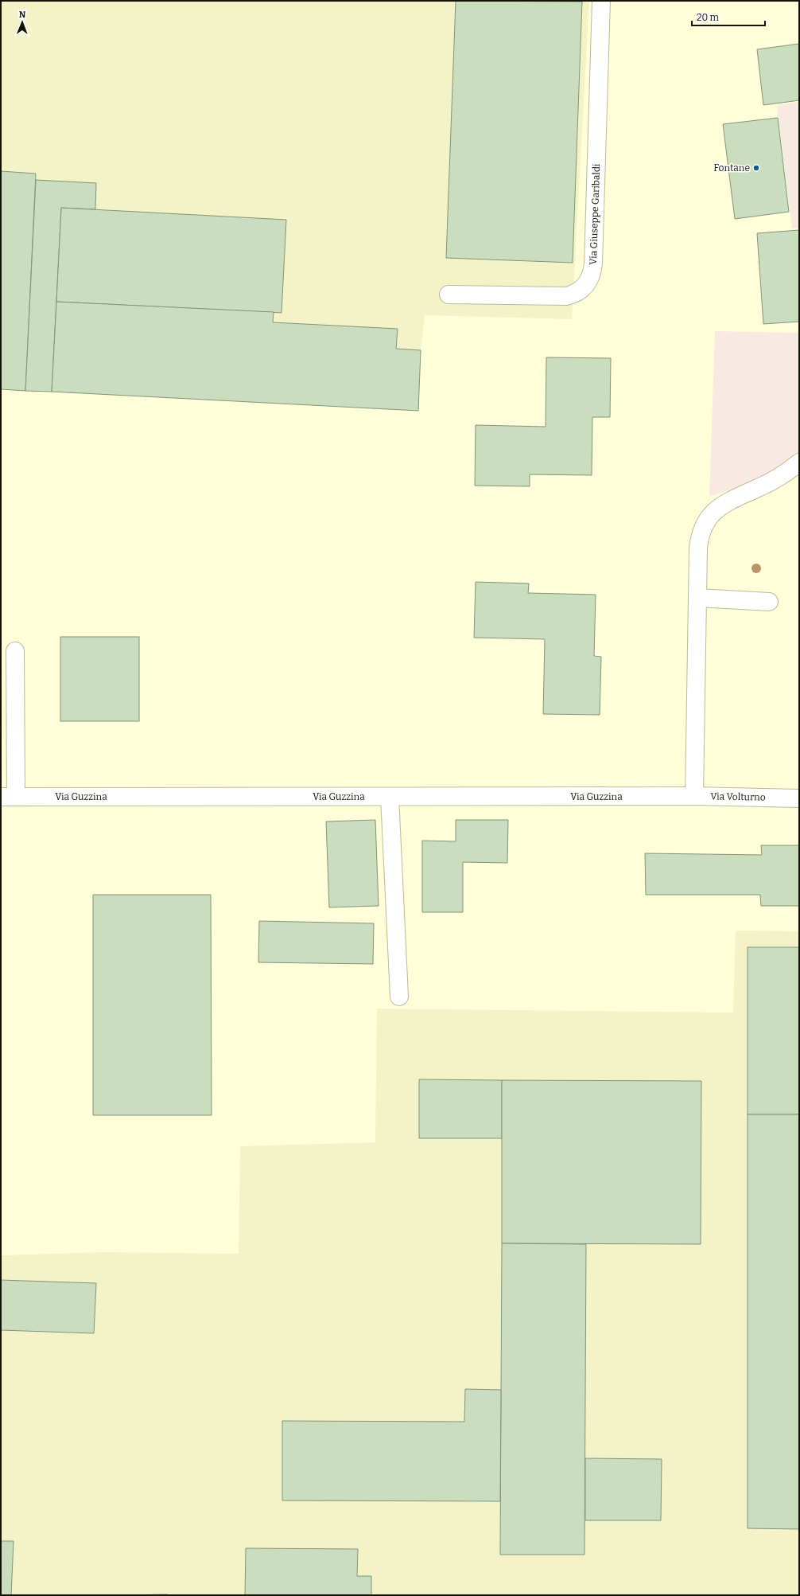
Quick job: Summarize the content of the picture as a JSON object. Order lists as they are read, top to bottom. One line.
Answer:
{"streets":{"street":["Via Giuseppe Garibaldi","Via Guzzina","Via Volturno"]},"crossings":[["Via Guzzina","Via Volturno"]],"places":["Fontane"],"scale_bar":"20 m","north":"top"}
